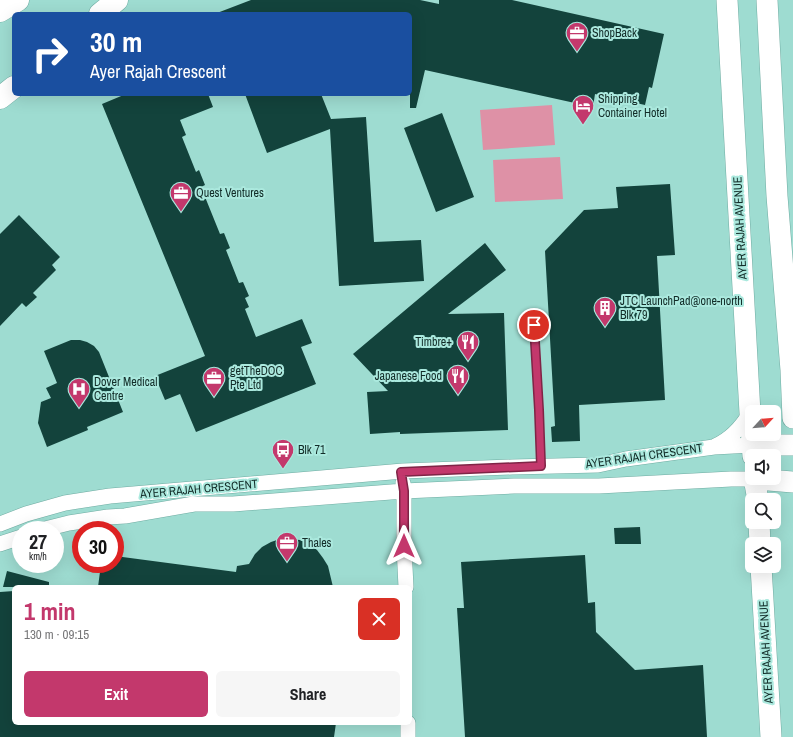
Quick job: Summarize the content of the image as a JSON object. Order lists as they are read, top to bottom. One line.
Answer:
{"streets":{"street":["AYER RAJAH AVENUE","AYER RAJAH CRESCENT"]},"places":{"office":["ShopBack","Quest Ventures","getTheDOC Pte Ltd","Thales"],"hotel":["Shipping Container Hotel"],"building":["JTC LaunchPad@one-north Blk 79"],"restaurant":["Timbre+","Japanese Food"],"hospital":["Dover Medical Centre"],"bus stop":["Blk 71"]},"north":"top right","page":{"turn":["30 m","Ayer Rajah Crescent"],"speed":"27 km/h","limit":"30","heading":["1 min","130 m · 09:15"],"buttons":["Exit","Share"]}}
